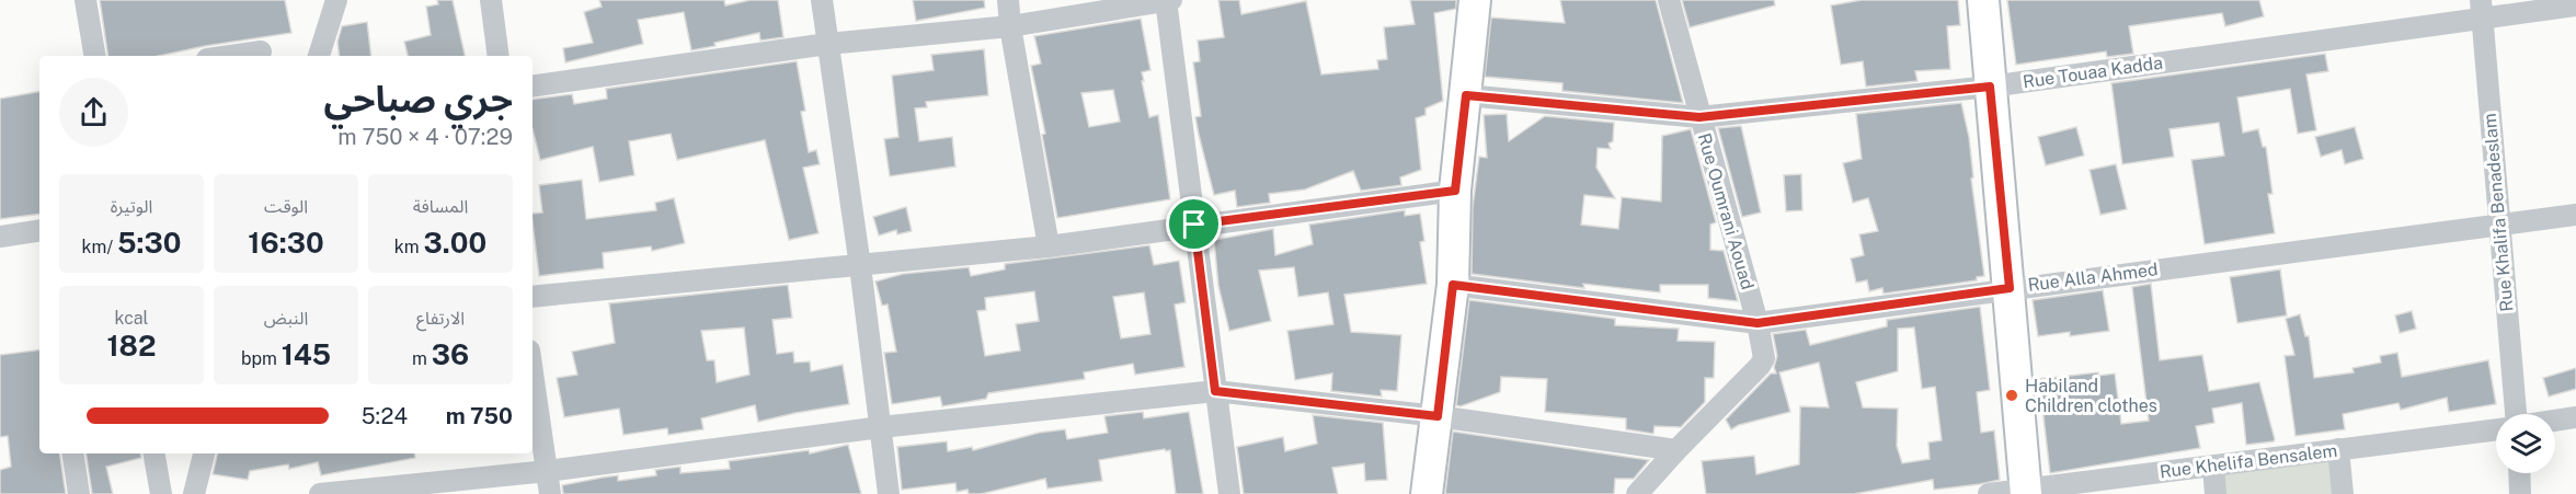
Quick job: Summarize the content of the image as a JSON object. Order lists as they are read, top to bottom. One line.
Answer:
{"streets":{"street":["Rue Touaa Kadda","Rue Oumrani Aouad","Rue Khalifa Benadeslam","Rue Alla Ahmed","Rue Khelifa Bensalem"]},"crossings":[["Rue Touaa Kadda","Rue Oumrani Aouad"],["Rue Touaa Kadda","Rue Khalifa Benadeslam"],["Rue Oumrani Aouad","Rue Alla Ahmed"],["Rue Khalifa Benadeslam","Rue Alla Ahmed"]],"places":["Habiland Children clothes"],"page":{"heading":["جري صباحي","07:29 · 4 × 750 m"],"stats":[["المسافة","3.00 km"],["الوقت","16:30"],["الوتيرة","5:30 /km"],["الارتفاع","36 m"],["النبض","145 bpm"],["kcal","182"]],"list":[{"name":"750 m","note":"5:24"}]}}
